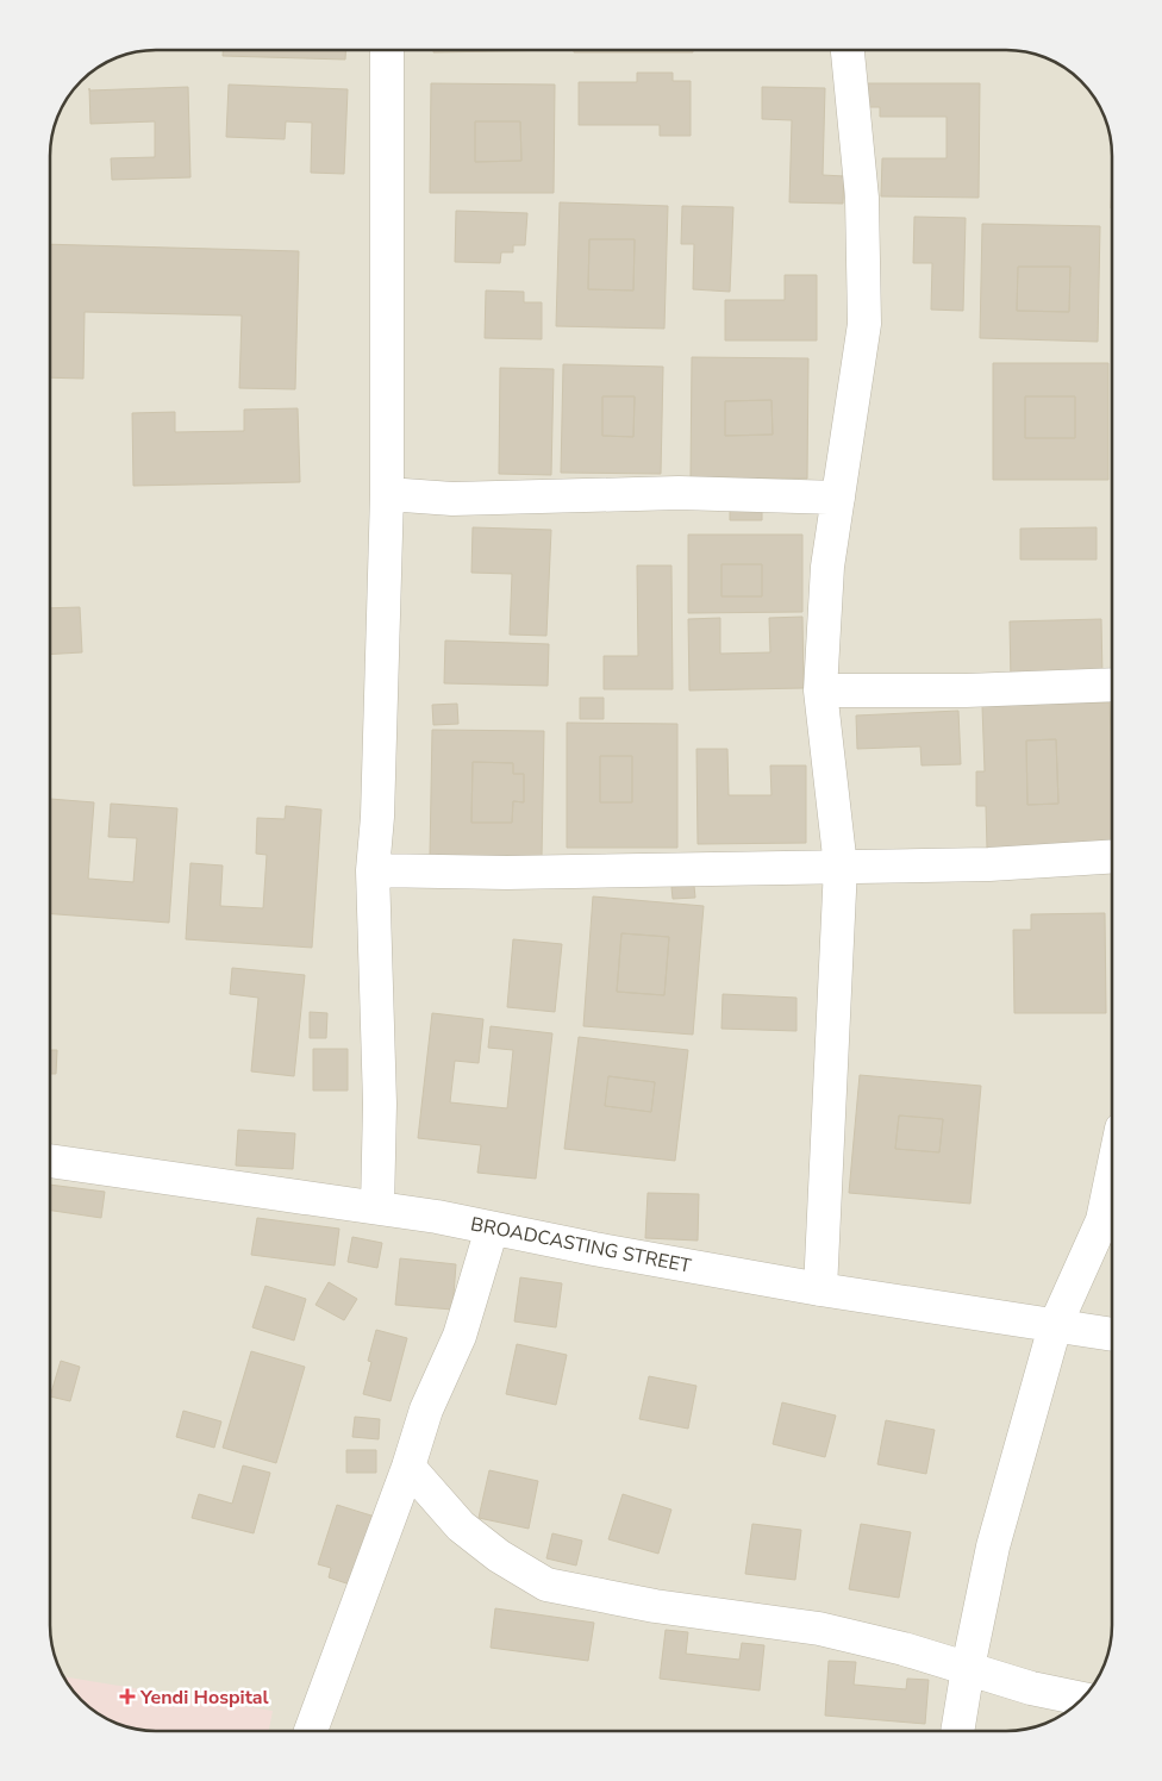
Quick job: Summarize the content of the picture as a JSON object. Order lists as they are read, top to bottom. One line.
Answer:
{"streets":{"street":["BROADCASTING STREET"]},"places":{"health":["Yendi Hospital"]}}
